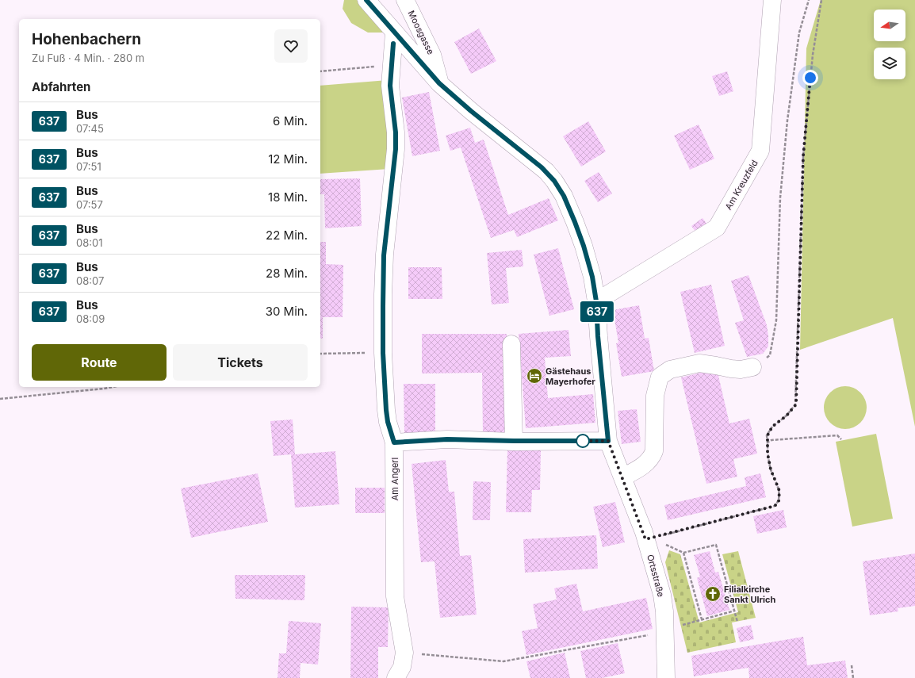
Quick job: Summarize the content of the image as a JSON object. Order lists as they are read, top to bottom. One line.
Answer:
{"streets":{"street":["Moosgasse","Am Kreuzfeld","Am Angerl","Ortsstraße"]},"crossings":[["Moosgasse","Ortsstraße"],["Am Kreuzfeld","Ortsstraße"],["Am Angerl","Ortsstraße"]],"places":{"hotel":["Gästehaus Mayerhofer"],"church":["Filialkirche Sankt Ulrich"]},"lines":["bus line 637"],"north":"left","page":{"on_map":"637","heading":[["Hohenbachern","Zu Fuß · 4 Min. · 280 m"],"Abfahrten"],"list":[{"mark":"637","name":"Bus","note":"07:45","value":"6 Min."},{"mark":"637","name":"Bus","note":"07:51","value":"12 Min."},{"mark":"637","name":"Bus","note":"07:57","value":"18 Min."},{"mark":"637","name":"Bus","note":"08:01","value":"22 Min."},{"mark":"637","name":"Bus","note":"08:07","value":"28 Min."},{"mark":"637","name":"Bus","note":"08:09","value":"30 Min."}],"buttons":["Route","Tickets"]}}
